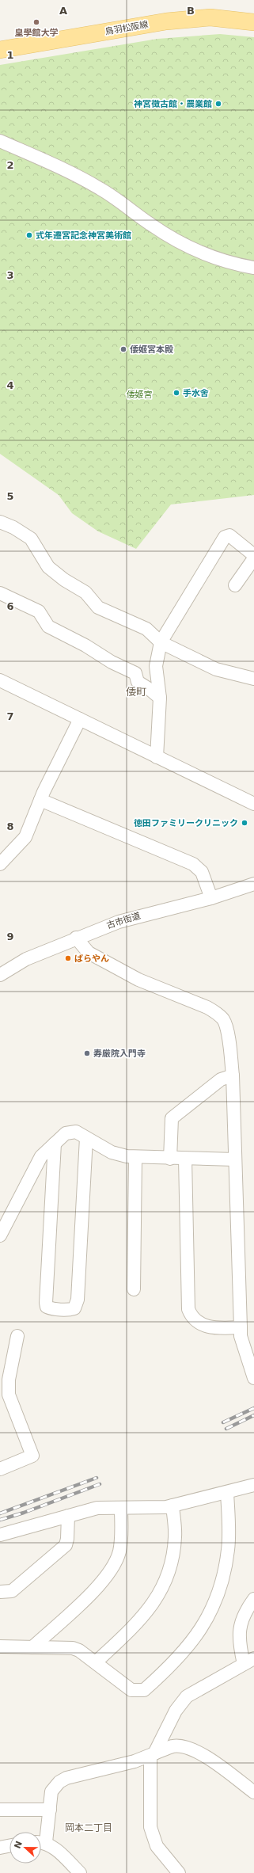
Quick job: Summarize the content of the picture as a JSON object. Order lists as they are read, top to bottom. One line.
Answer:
{"streets":{"main road":["鳥羽松阪線"],"street":["古市街道"]},"districts":["倭町","岡本二丁目"],"parks":["倭姬宮"],"places":["皇學館大学","神宮徴古館・農業館","式年遷宮記念神宮美術館","倭姬宮本殿","手水舍","徳田ファミリークリニック","ばらやん","寿厳院入門寺"],"north":"left","grid":{"columns":["A","B"],"rows":["1","2","3","4","5","6","7","8","9"]}}
